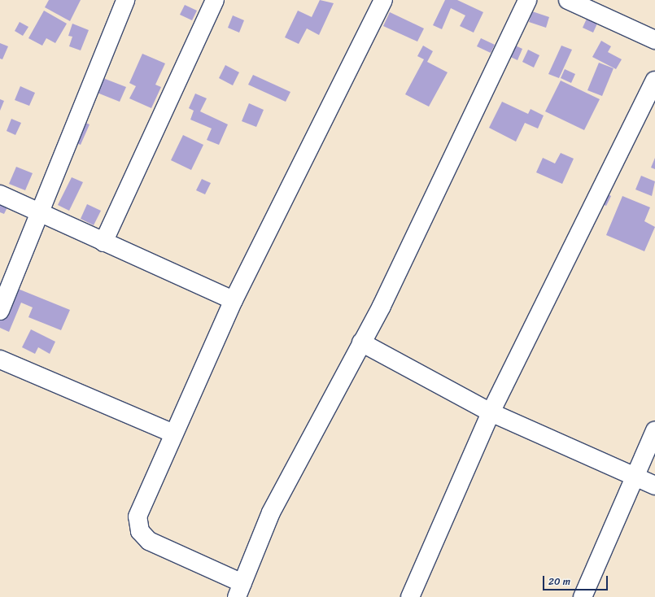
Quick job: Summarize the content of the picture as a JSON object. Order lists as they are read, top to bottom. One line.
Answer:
{"scale_bar":"20 m"}
